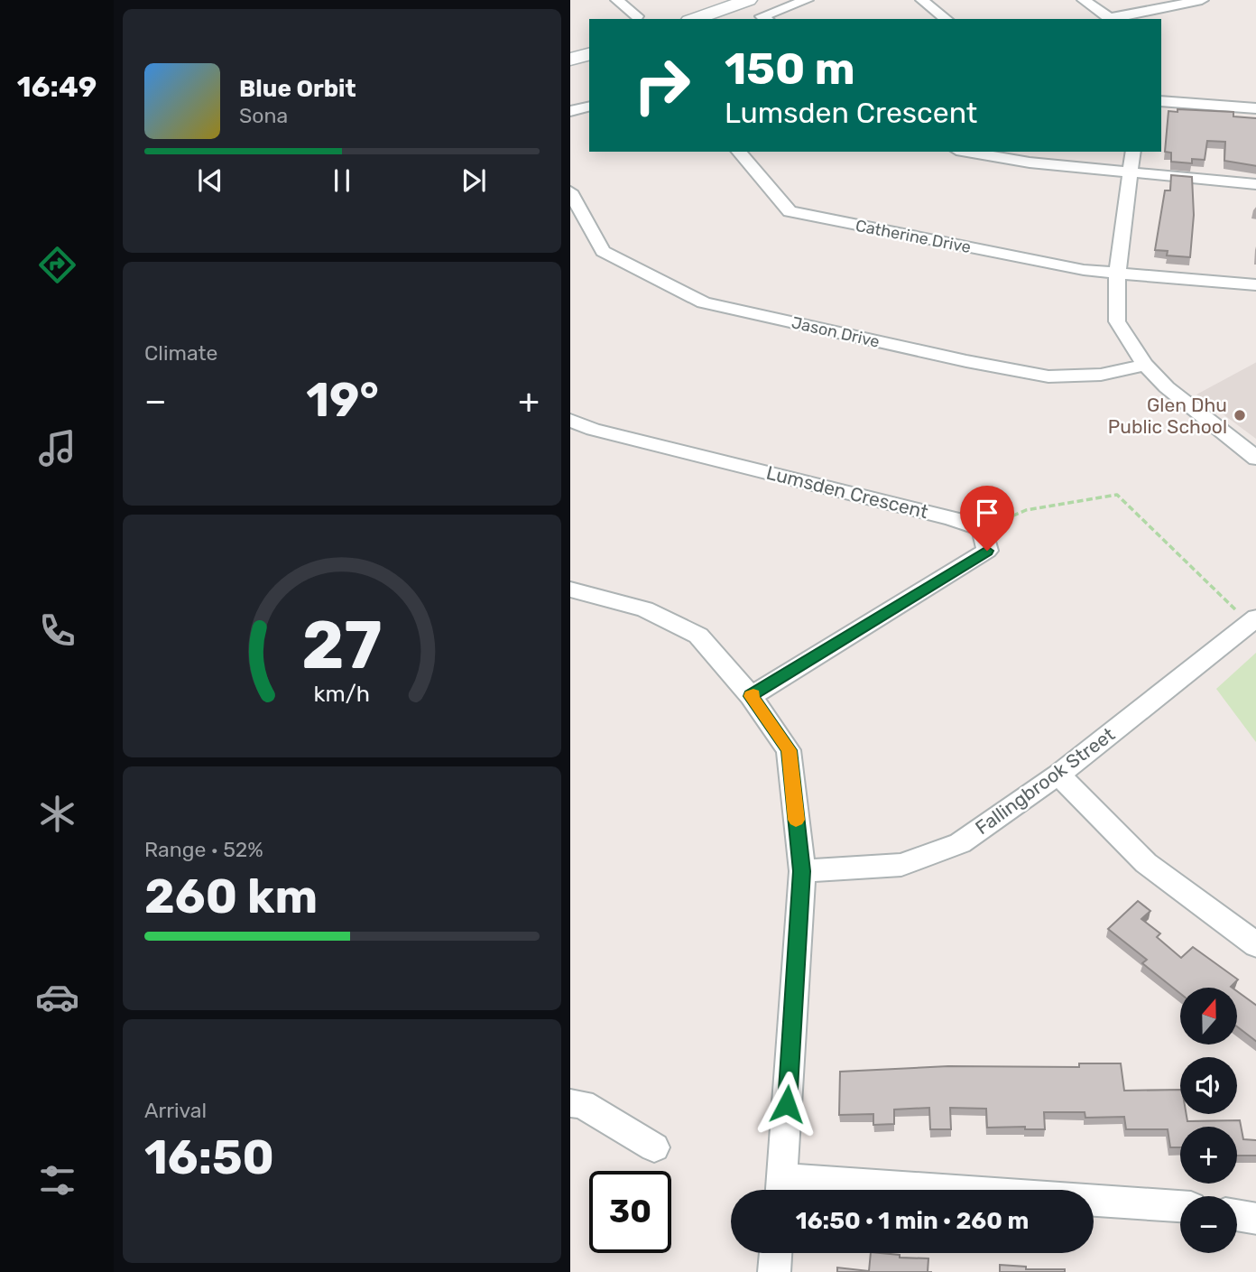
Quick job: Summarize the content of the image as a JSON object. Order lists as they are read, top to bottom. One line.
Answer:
{"streets":{"street":["Catherine Drive","Jason Drive","Lumsden Crescent","Fallingbrook Street"]},"places":["Glen Dhu Public School"],"north":"top","page":{"tabs":"16:49","turn":["150 m","Lumsden Crescent"],"song":["Blue Orbit","Sona"],"tile":["Climate",["Range · 52%","260 km"],["Arrival","16:50"]],"heat":["−","19°","+"],"map_buttons":["+","−"],"limit":"30","trip":"16:50 · 1 min · 260 m","gauge":["27","km/h"]}}
